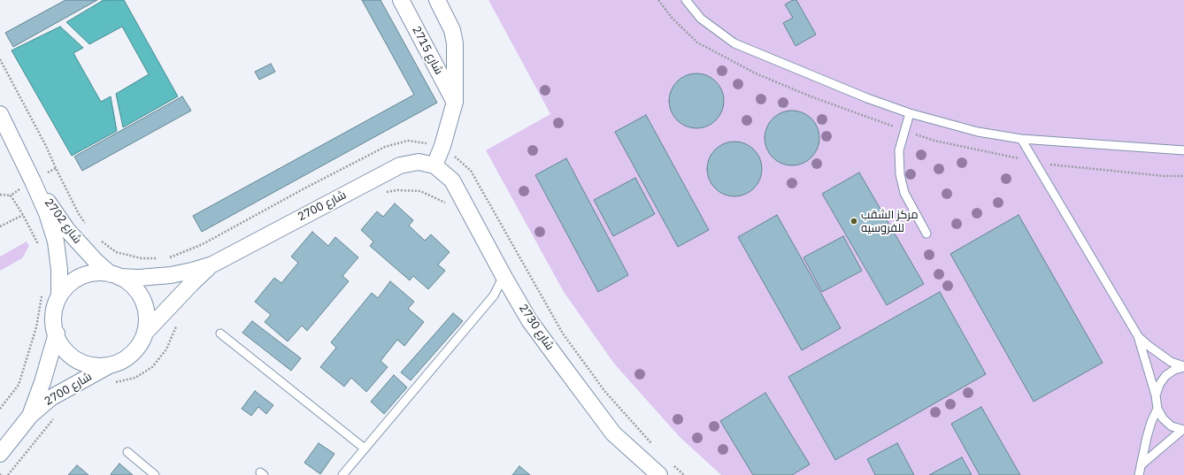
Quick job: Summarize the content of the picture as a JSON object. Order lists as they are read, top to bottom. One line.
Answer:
{"streets":{"street":["شارع 2715","شارع 2700","شارع 2702","شارع 2730"]},"crossings":[["شارع 2715","شارع 2700"],["شارع 2715","شارع 2730"],["شارع 2700","شارع 2702"],["شارع 2700","شارع 2730"]],"places":["مركز الشقب للفروسيه"]}
